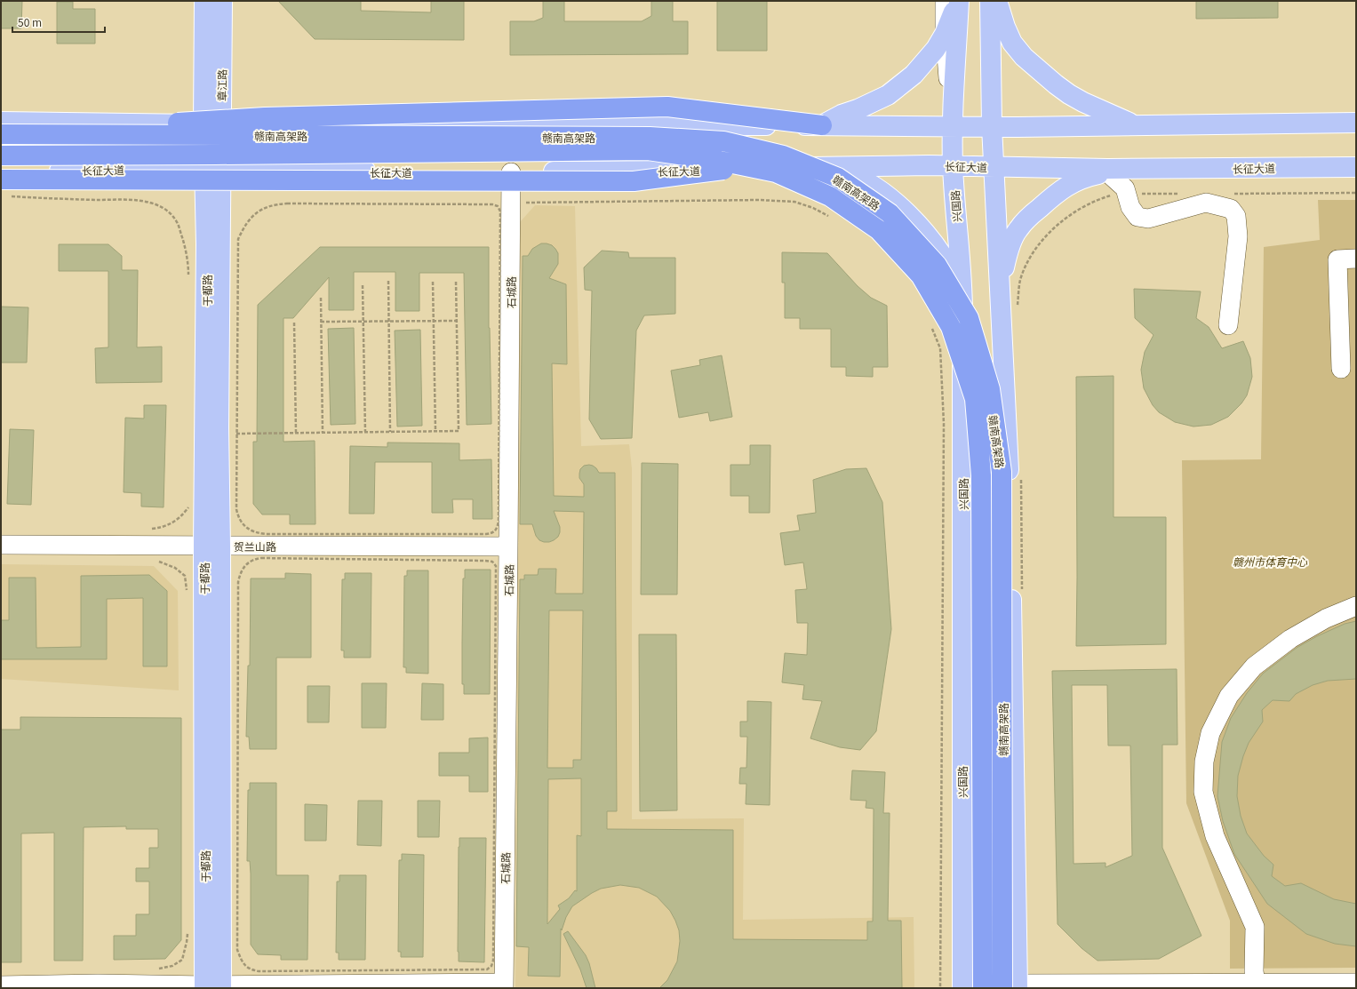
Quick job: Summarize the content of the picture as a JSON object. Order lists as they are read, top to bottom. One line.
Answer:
{"streets":{"highway":["赣南高架路"],"main road":["章江路","长征大道","兴国路","于都路"],"street":["石城路","贺兰山路"]},"crossings":[["章江路","长征大道"],["章江路","于都路"],["长征大道","兴国路"],["长征大道","于都路"],["长征大道","石城路"],["于都路","贺兰山路"],["石城路","贺兰山路"]],"parks":["赣州市体育中心"],"scale_bar":"50 m"}
